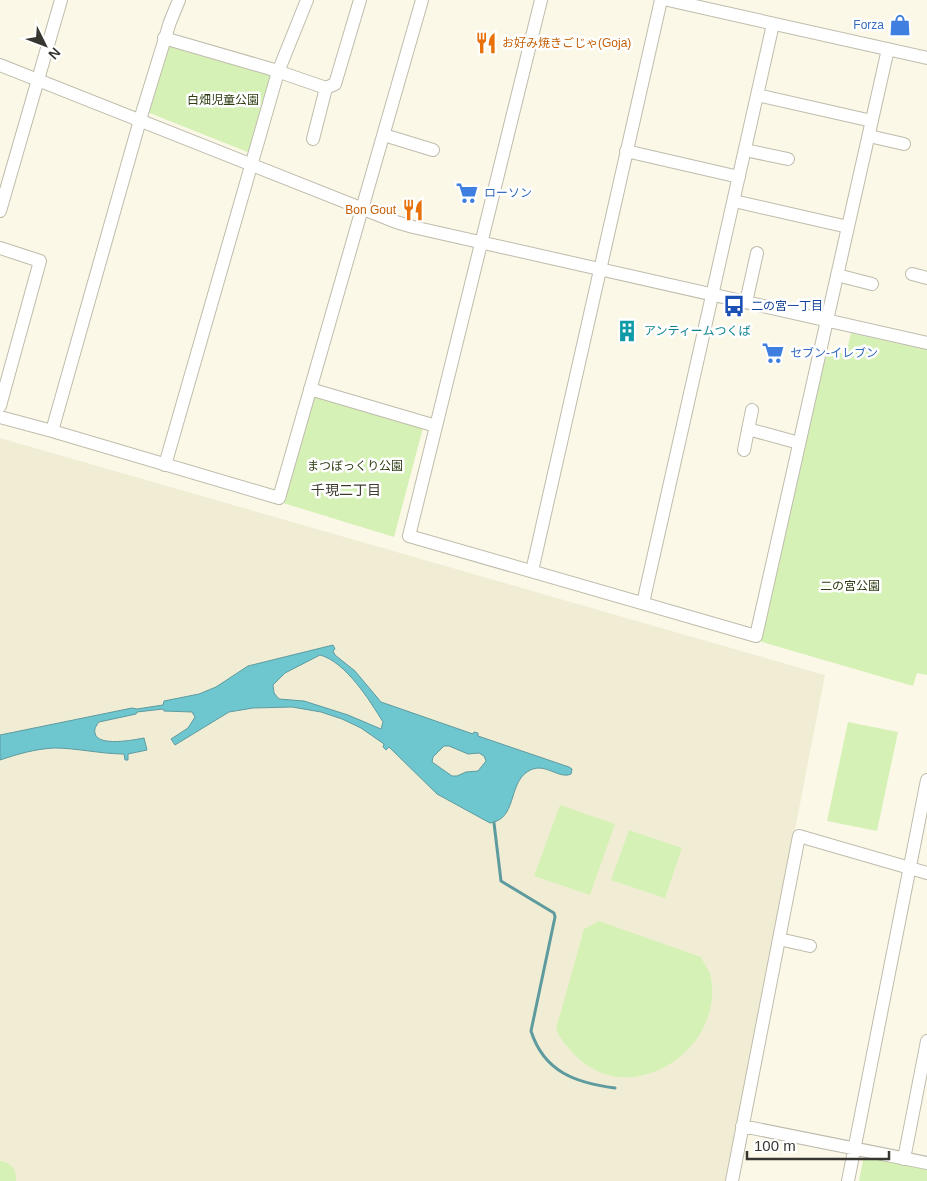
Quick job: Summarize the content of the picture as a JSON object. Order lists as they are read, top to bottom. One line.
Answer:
{"districts":["千現二丁目"],"parks":["白畑児童公園","まつぼっくり公園","二の宮公園"],"places":{"shop":["Forza"],"restaurant":["お好み焼きごじゃ(Goja)","Bon Gout"],"supermarket":["ローソン","セブン-イレブン"],"bus stop":["二の宮一丁目"],"building":["アンティームつくば"]},"scale_bar":"100 m","north":"bottom right"}
